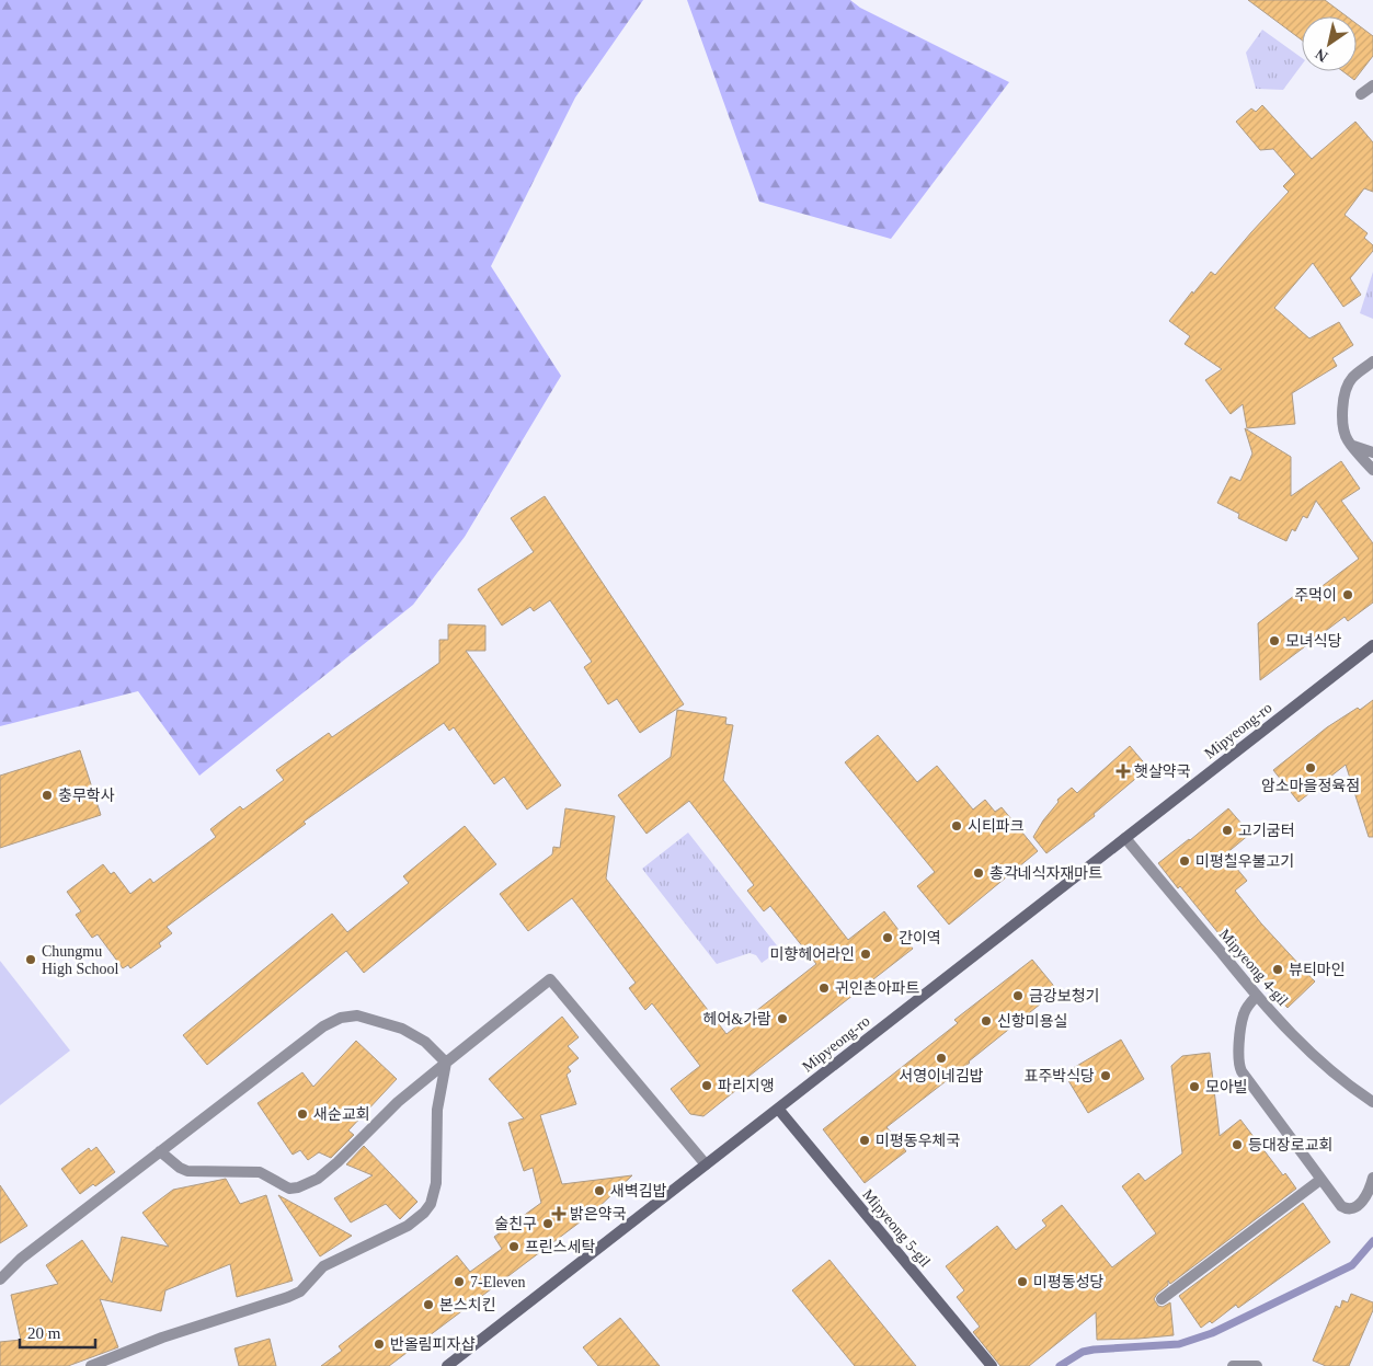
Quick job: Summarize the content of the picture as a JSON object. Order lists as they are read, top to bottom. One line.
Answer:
{"streets":{"street":["Mipyeong-ro","Mipyeong 4-gil","Mipyeong 5-gil"]},"crossings":[["Mipyeong-ro","Mipyeong 4-gil"],["Mipyeong-ro","Mipyeong 5-gil"]],"places":{"other":["주먹이","모녀식당","암소마을정육점","충무학사","시티파크","고기굼터","미평칠우불고기","총각네식자재마트","간이역","미향헤어라인","Chungmu High School","뷰티마인","귀인촌아파트","금강보청기","헤어&가람","신항미용실","서영이네김밥","표주박식당","파리지앵","모아빌","새순교회","미평동우체국","등대장로교회","새벽김밥","술친구","프린스세탁","7-Eleven","미평동성당","본스치킨","반올림피자샵"],"health":["햇살약국","밝은약국"]},"scale_bar":"20 m","north":"bottom left"}
